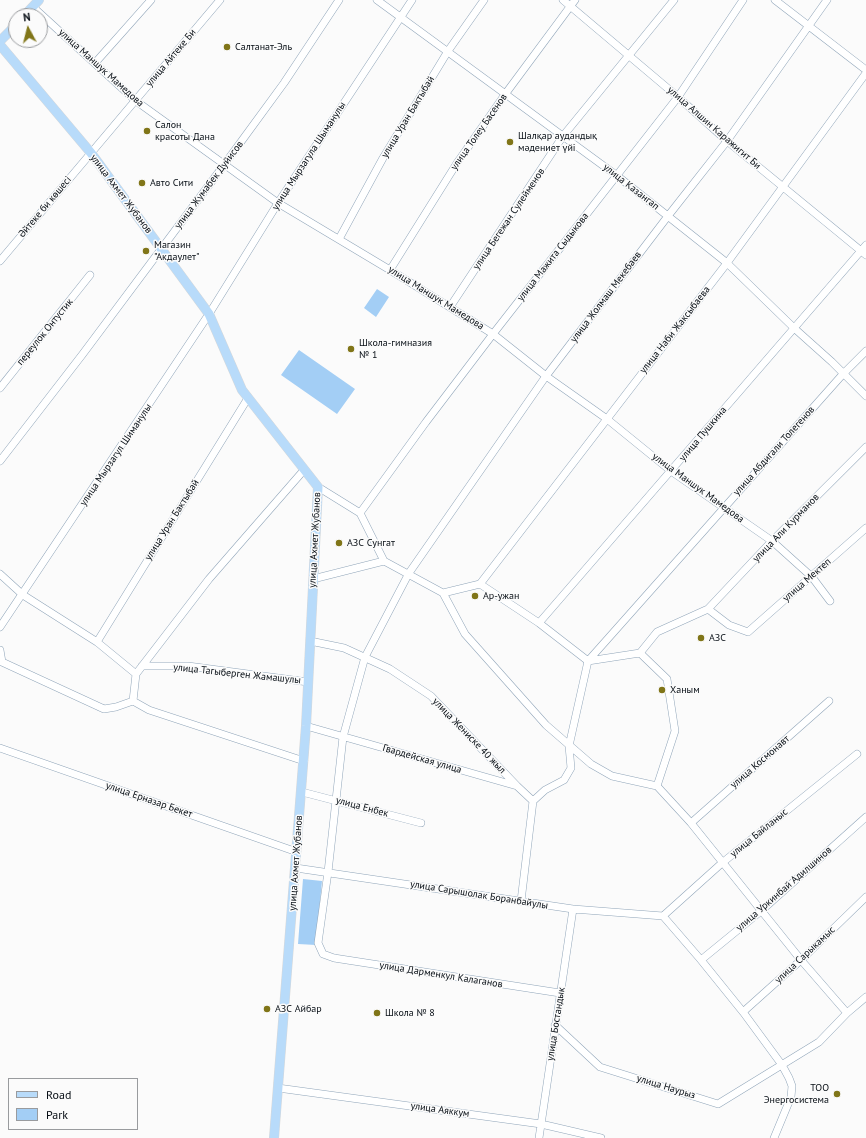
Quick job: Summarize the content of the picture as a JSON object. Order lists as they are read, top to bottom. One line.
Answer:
{"streets":{"main road":["улица Ахмет Жубанов"],"street":["улица Айтеке Би","улица Маншук Мамедова","улица Уран Бактыбай","улица Алшин Каражигит Би","улица Толеу Басенов","улица Мырзагула Шыманулы","улица Жумабек Дуйисов","улица Казангап","Әйтеке би көшесі","улица Бегежан Сулейменов","улица Мажита Сыдыкова","улица Жолмаш Мекебаев","улица Наби Жаксыбаева","переулок Онтустик","улица Пушкина","улица Абдигали Толегенов","улица Мырзагул Шиманулы","улица Али Курманов","улица Мектеп","улица Тагыберген Жамашулы","улица Жениске 40 жыл","Гвардейская улица","улица Космонавт","улица Ерназар Бекет","улица Енбек","улица Байланыс","улица Уркинбай Адилшинов","улица Сарышолак Боранбайулы","улица Сарыкамыс","улица Дарменкул Калаганов","улица Бостандык","улица Наурыз","улица Аяккум"]},"crossings":[["улица Айтеке Би","улица Маншук Мамедова"],["улица Айтеке Би","улица Ахмет Жубанов"],["улица Айтеке Би","Әйтеке би көшесі"],["улица Маншук Мамедова","улица Уран Бактыбай"],["улица Маншук Мамедова","улица Толеу Басенов"],["улица Маншук Мамедова","улица Мырзагула Шыманулы"],["улица Маншук Мамедова","улица Жумабек Дуйисов"],["улица Маншук Мамедова","улица Бегежан Сулейменов"],["улица Маншук Мамедова","улица Мажита Сыдыкова"],["улица Маншук Мамедова","улица Жолмаш Мекебаев"],["улица Маншук Мамедова","улица Наби Жаксыбаева"],["улица Маншук Мамедова","улица Пушкина"],["улица Маншук Мамедова","улица Абдигали Толегенов"],["улица Маншук Мамедова","улица Али Курманов"],["улица Маншук Мамедова","улица Мектеп"],["улица Уран Бактыбай","улица Казангап"],["улица Уран Бактыбай","улица Ахмет Жубанов"],["улица Алшин Каражигит Би","улица Толеу Басенов"],["улица Алшин Каражигит Би","улица Бегежан Сулейменов"],["улица Алшин Каражигит Би","улица Мажита Сыдыкова"],["улица Алшин Каражигит Би","улица Жолмаш Мекебаев"],["улица Алшин Каражигит Би","улица Наби Жаксыбаева"],["улица Алшин Каражигит Би","улица Пушкина"],["улица Толеу Басенов","улица Казангап"],["улица Мырзагула Шыманулы","улица Казангап"],["улица Мырзагула Шыманулы","улица Ахмет Жубанов"],["улица Мырзагула Шыманулы","улица Мырзагул Шиманулы"],["улица Жумабек Дуйисов","улица Ахмет Жубанов"],["улица Казангап","улица Бегежан Сулейменов"],["улица Казангап","улица Мажита Сыдыкова"],["улица Казангап","улица Жолмаш Мекебаев"],["улица Казангап","улица Наби Жаксыбаева"],["улица Казангап","улица Пушкина"],["улица Казангап","улица Абдигали Толегенов"],["улица Ахмет Жубанов","Әйтеке би көшесі"],["улица Ахмет Жубанов","улица Мырзагул Шиманулы"],["улица Ахмет Жубанов","улица Тагыберген Жамашулы"],["улица Ахмет Жубанов","улица Жениске 40 жыл"],["улица Ахмет Жубанов","Гвардейская улица"],["улица Ахмет Жубанов","улица Ерназар Бекет"],["улица Ахмет Жубанов","улица Енбек"],["улица Ахмет Жубанов","улица Сарышолак Боранбайулы"],["улица Ахмет Жубанов","улица Аяккум"],["улица Жолмаш Мекебаев","улица Жениске 40 жыл"],["улица Жолмаш Мекебаев","Гвардейская улица"],["улица Жолмаш Мекебаев","улица Енбек"],["улица Жолмаш Мекебаев","улица Сарышолак Боранбайулы"],["улица Жолмаш Мекебаев","улица Дарменкул Калаганов"],["улица Али Курманов","улица Мектеп"],["улица Жениске 40 жыл","Гвардейская улица"],["улица Байланыс","улица Сарышолак Боранбайулы"],["улица Сарышолак Боранбайулы","улица Бостандык"],["улица Дарменкул Калаганов","улица Бостандык"],["улица Бостандык","улица Наурыз"],["улица Бостандык","улица Аяккум"]],"places":["Салтанат-Эль","Салон красоты Дана","Шалқар аудандық мәдениет үйі","Авто Сити","Магазин \"Акдаулет\"","Школа-гимназия № 1","АЗС Сунгат","Ар-ужан","АЗС","Ханым","АЗС Айбар","Школа № 8","ТОО Энергосистема"],"legend":["Road","Park"],"north":"top"}
